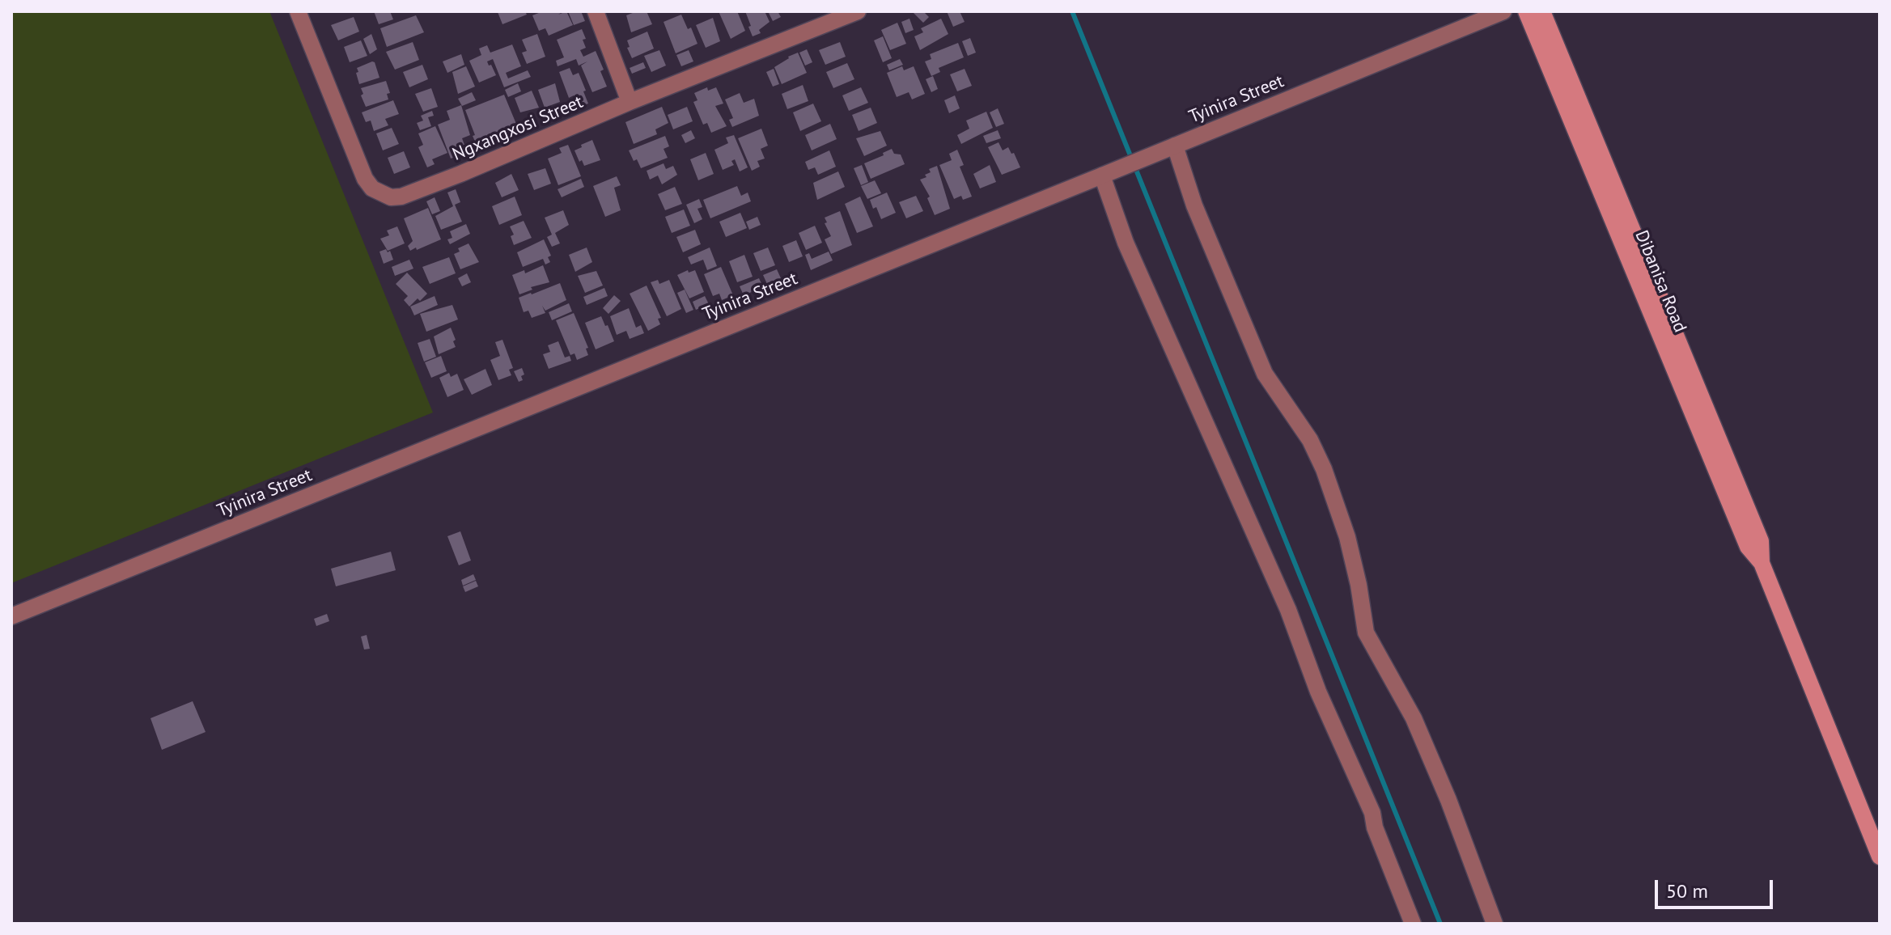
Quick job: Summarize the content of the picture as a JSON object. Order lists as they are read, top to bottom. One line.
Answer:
{"streets":{"main road":["Dibanisa Road"],"street":["Tyinira Street","Ngxangxosi Street"]},"scale_bar":"50 m"}
